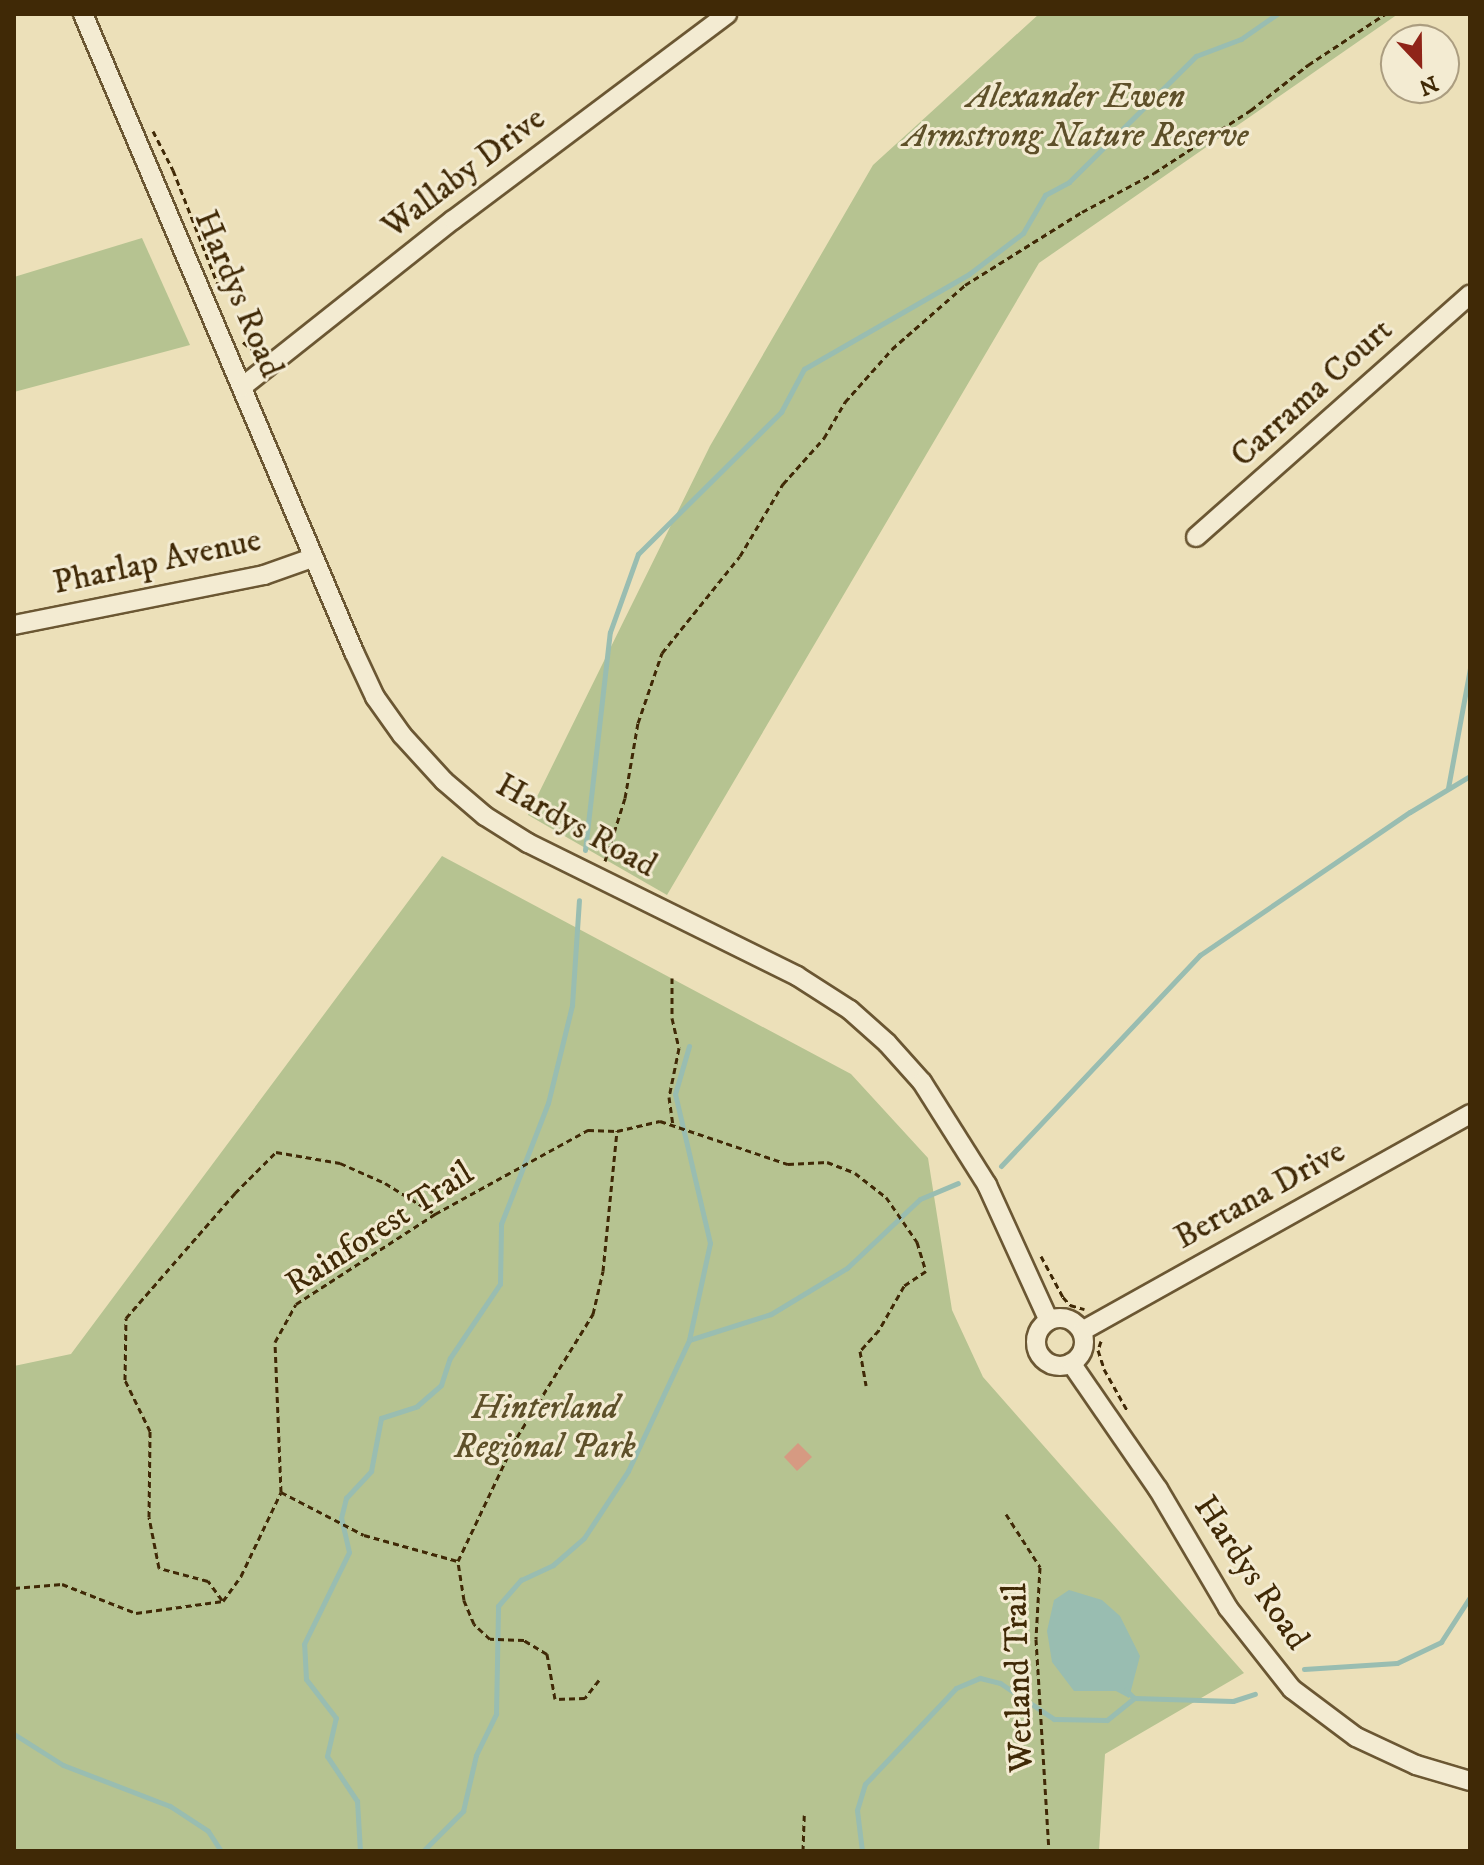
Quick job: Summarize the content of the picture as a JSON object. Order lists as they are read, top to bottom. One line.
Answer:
{"streets":{"street":["Wallaby Drive","Hardys Road","Carrama Court","Pharlap Avenue","Bertana Drive"],"path":["Rainforest Trail","Wetland Trail"]},"crossings":[["Wallaby Drive","Hardys Road"],["Hardys Road","Pharlap Avenue"],["Hardys Road","Bertana Drive"]],"parks":["Alexander Ewen Armstrong Nature Reserve","Hinterland Regional Park"],"north":"bottom"}
